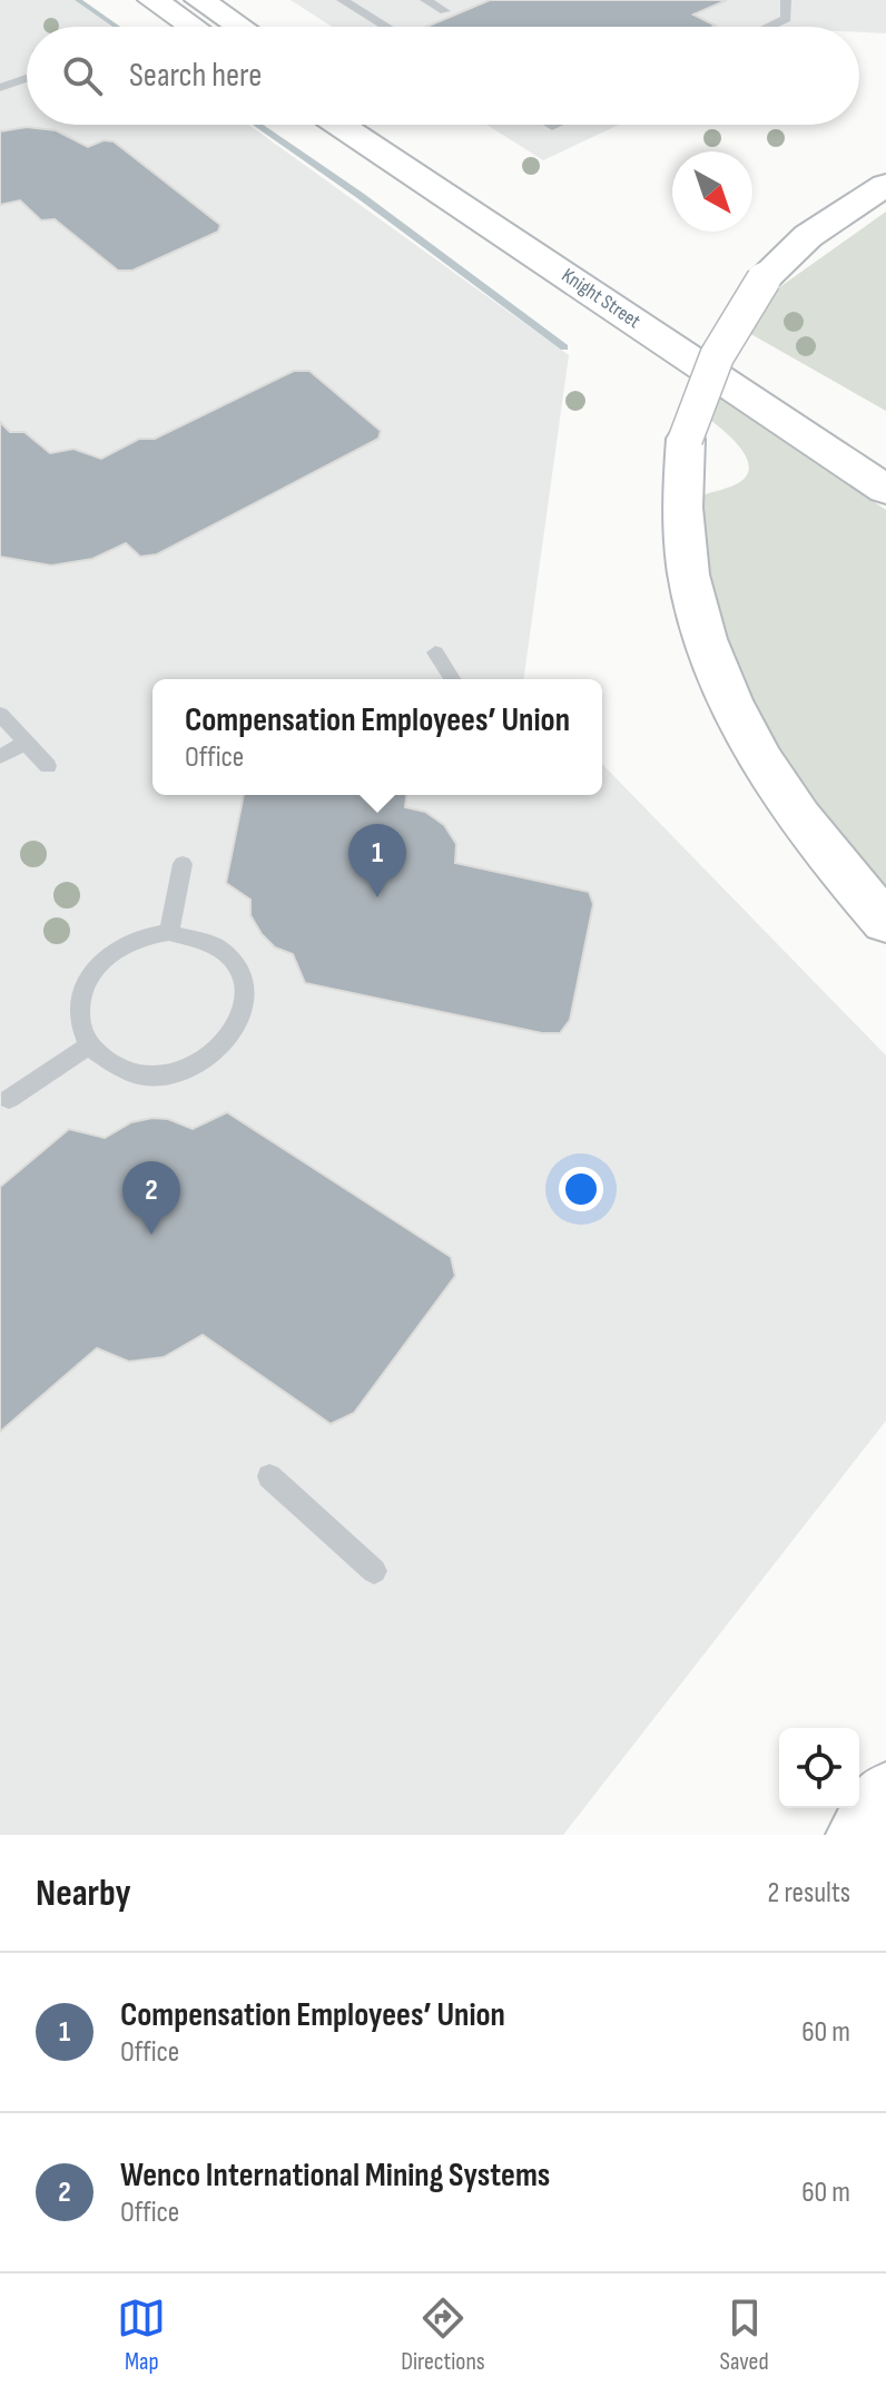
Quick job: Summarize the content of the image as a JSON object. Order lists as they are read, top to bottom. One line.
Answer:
{"streets":{"highway":["Knight Street"]},"north":"bottom right","page":{"search":"Search here","popup":["Compensation Employees’ Union","Office"],"pins":["1","2"],"heading":["Nearby","2 results"],"list":[{"mark":"1","name":"Compensation Employees’ Union","note":"Office","value":"60 m"},{"mark":"2","name":"Wenco International Mining Systems","note":"Office","value":"60 m"}],"nav":["Map","Directions","Saved"]}}
